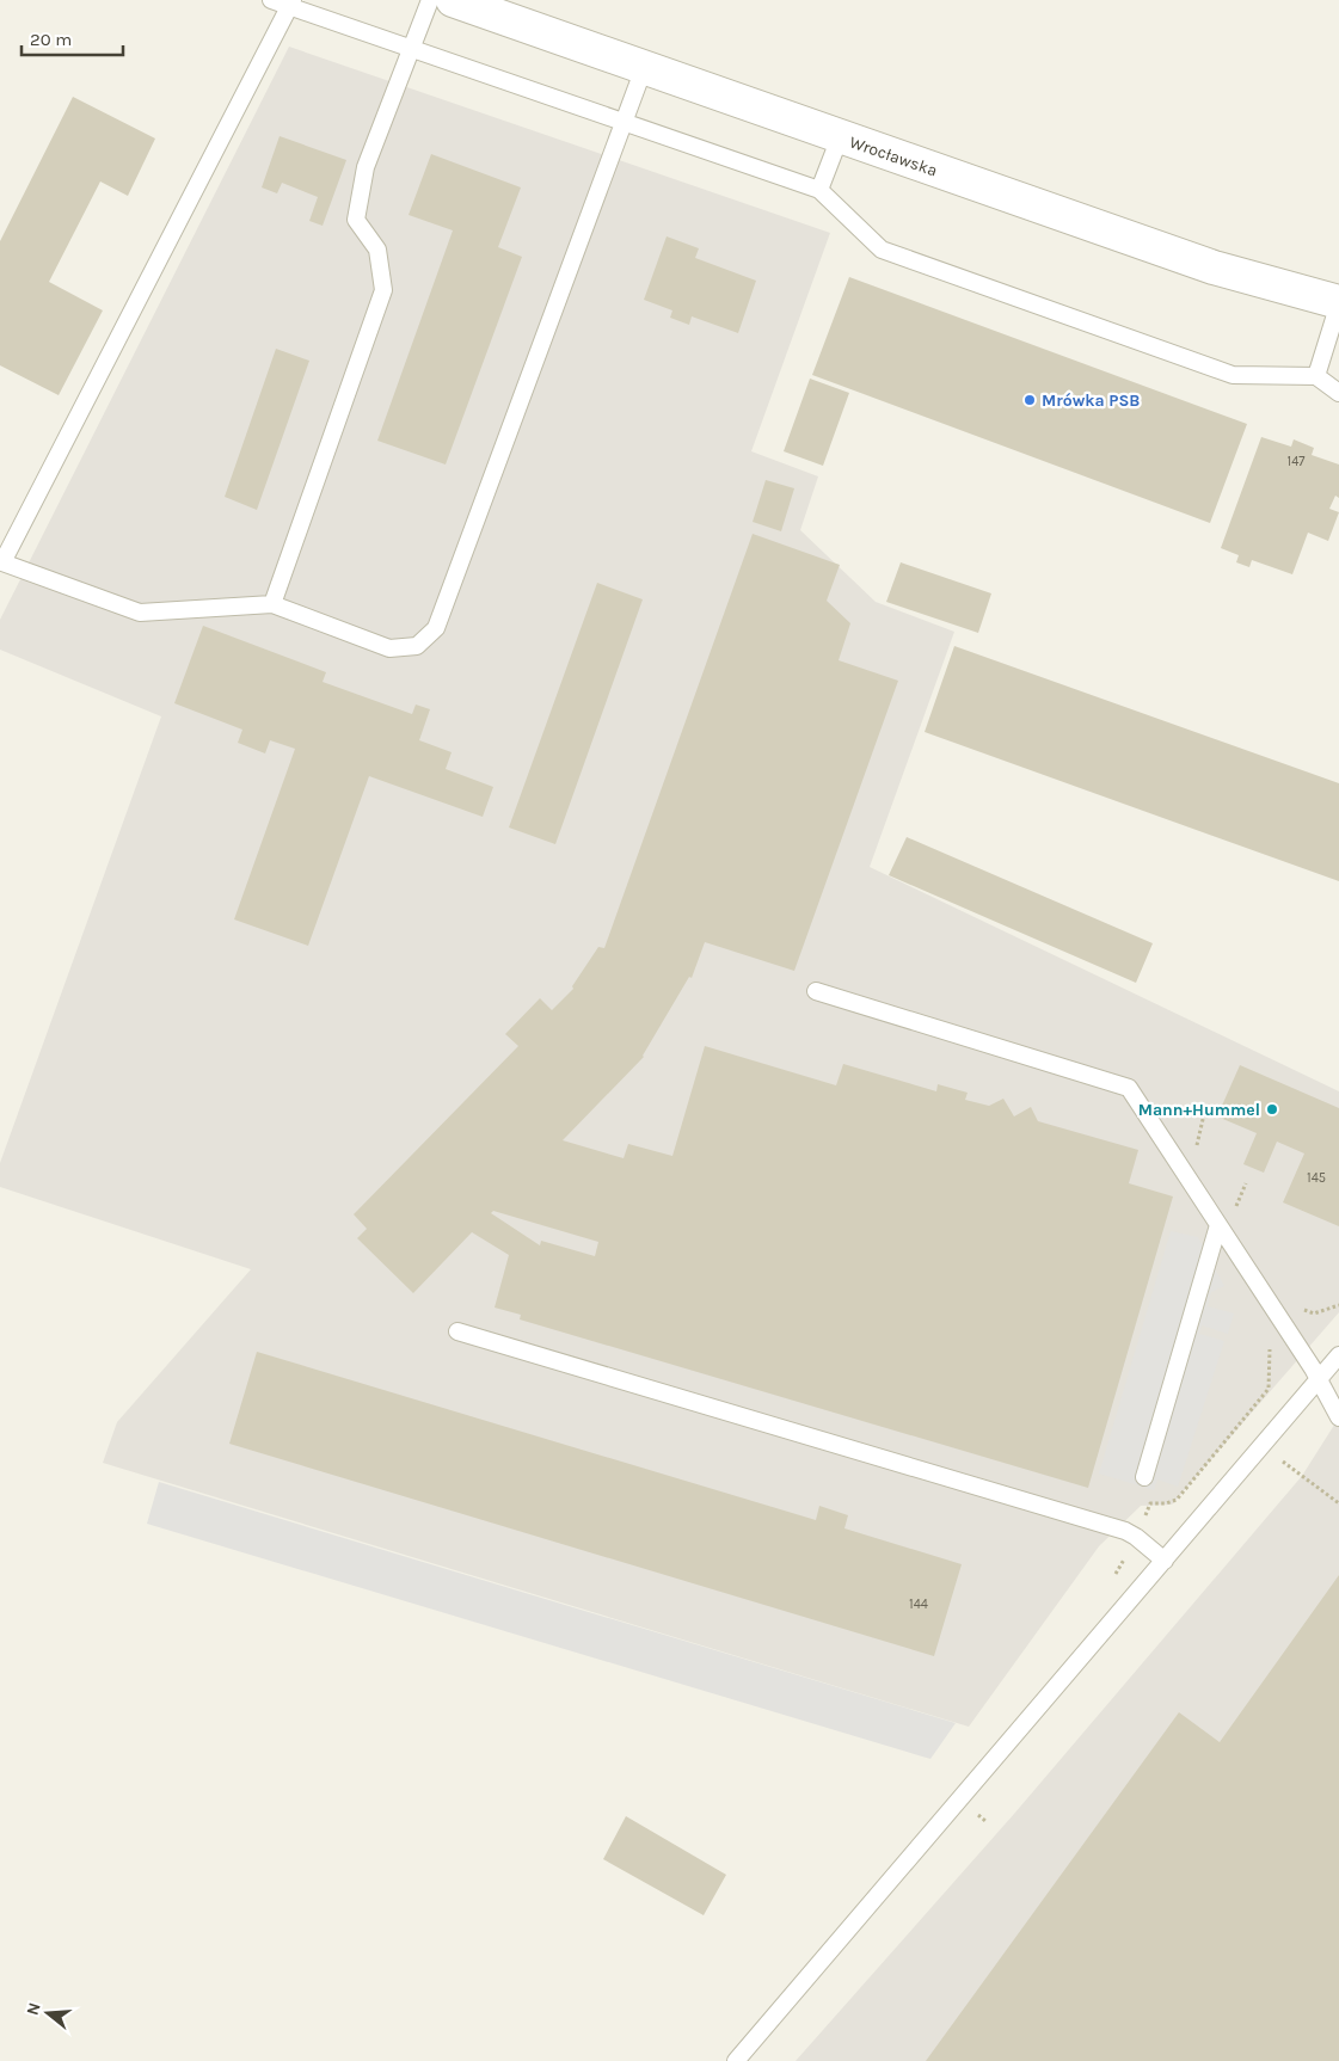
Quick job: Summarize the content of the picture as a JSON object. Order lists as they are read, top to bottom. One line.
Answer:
{"streets":{"street":["Wrocławska"]},"places":["Mrówka PSB","Mann+Hummel"],"house_numbers":["147","145","144"],"scale_bar":"20 m","north":"left"}
